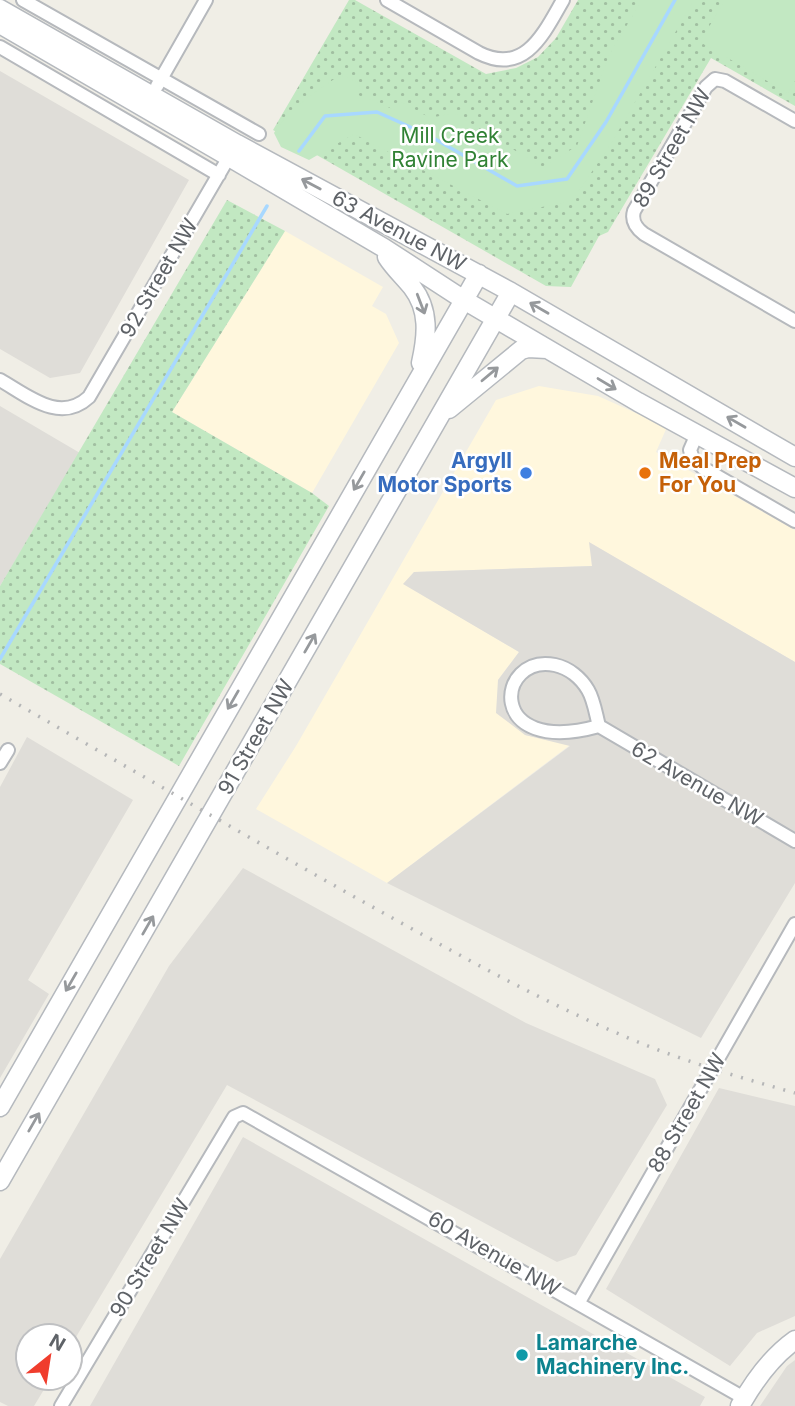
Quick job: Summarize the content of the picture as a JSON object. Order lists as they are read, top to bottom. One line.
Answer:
{"streets":{"main road":["63 Avenue NW","91 Street NW"],"street":["89 Street NW","92 Street NW","62 Avenue NW","88 Street NW","60 Avenue NW","90 Street NW"]},"crossings":[["63 Avenue NW","92 Street NW"],["63 Avenue NW","91 Street NW"],["88 Street NW","60 Avenue NW"],["60 Avenue NW","90 Street NW"]],"parks":["Mill Creek Ravine Park"],"places":["Argyll Motor Sports","Meal Prep For You","Lamarche Machinery Inc."],"north":"top right"}
